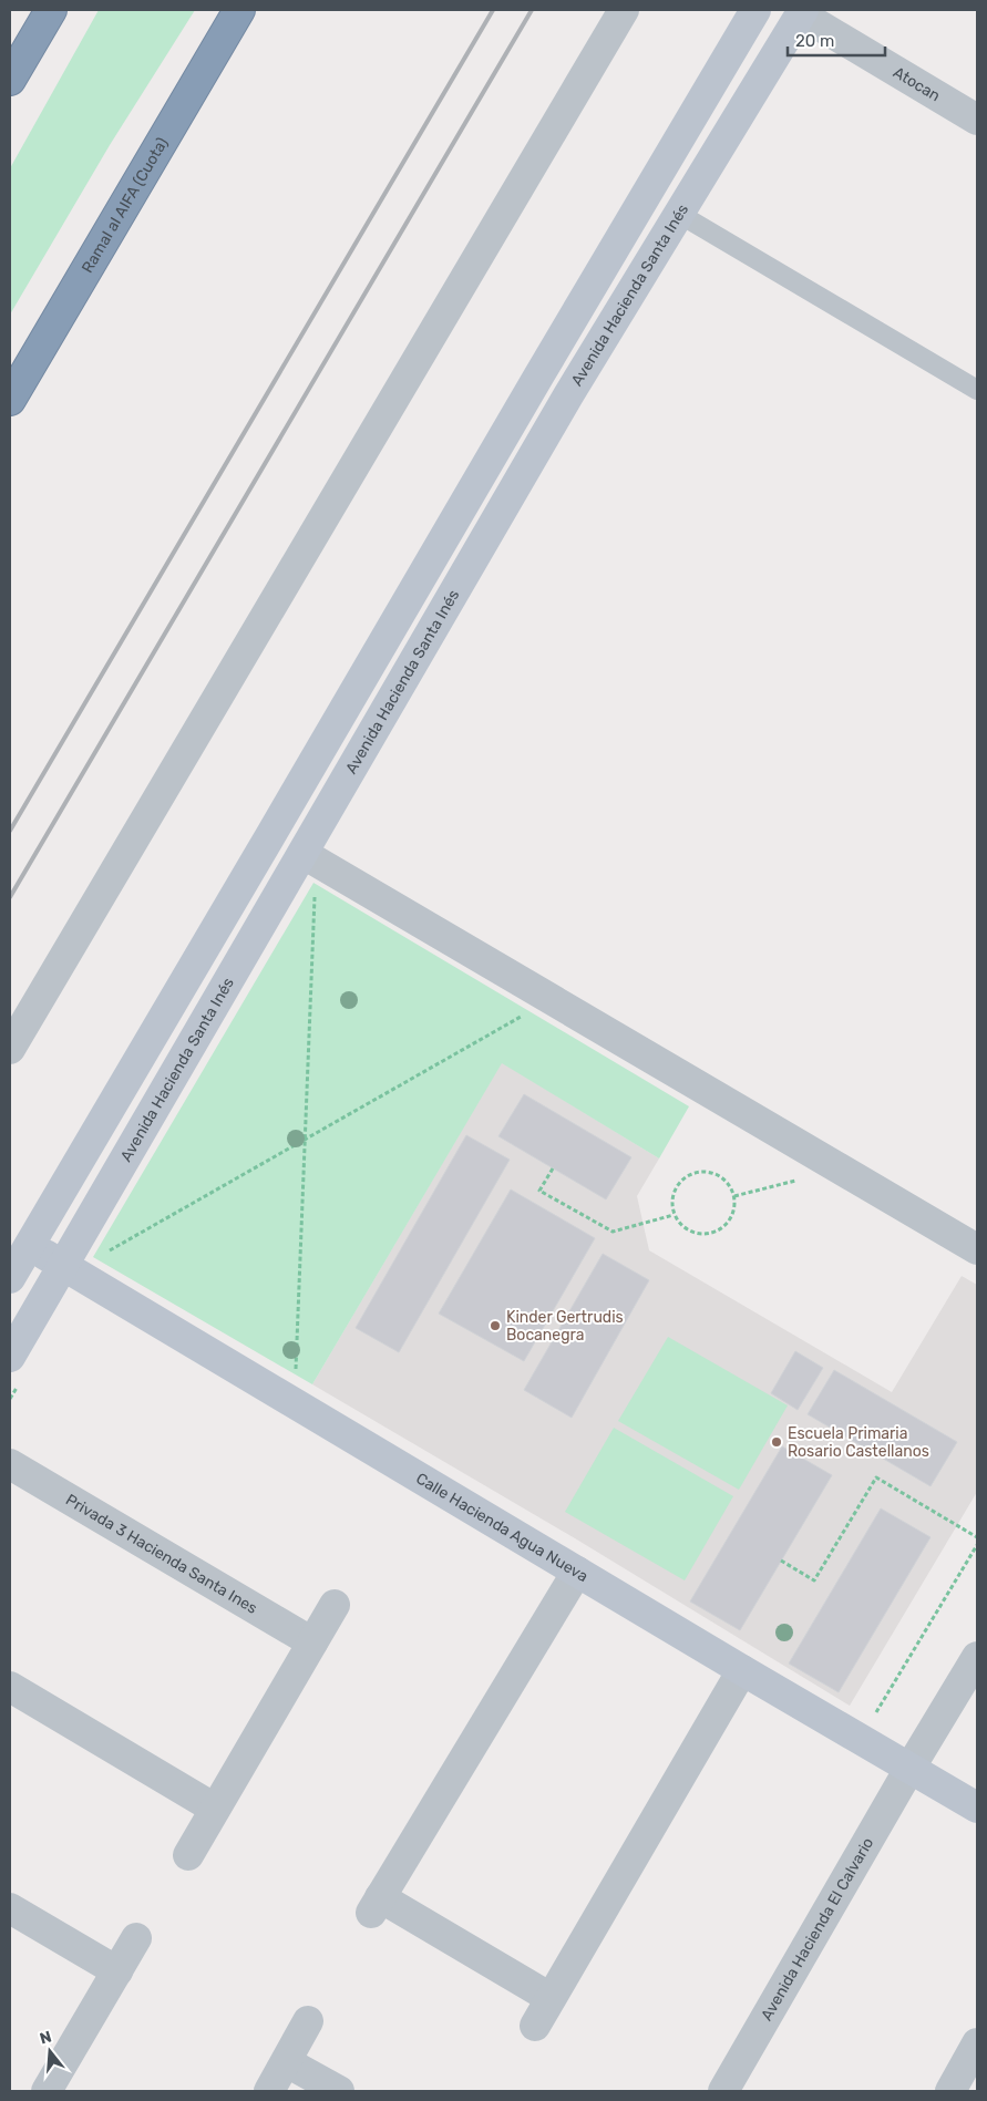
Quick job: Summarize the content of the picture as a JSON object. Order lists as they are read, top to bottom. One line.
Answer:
{"streets":{"highway":["Ramal al AIFA (Cuota)"],"main road":["Avenida Hacienda Santa Inés","Calle Hacienda Agua Nueva"],"street":["Atocan","Privada 3 Hacienda Santa Ines","Avenida Hacienda El Calvario"]},"crossings":[["Atocan","Avenida Hacienda Santa Inés"],["Avenida Hacienda Santa Inés","Calle Hacienda Agua Nueva"],["Calle Hacienda Agua Nueva","Avenida Hacienda El Calvario"]],"places":["Kinder Gertrudis Bocanegra","Escuela Primaria Rosario Castellanos"],"scale_bar":"20 m","north":"top"}
